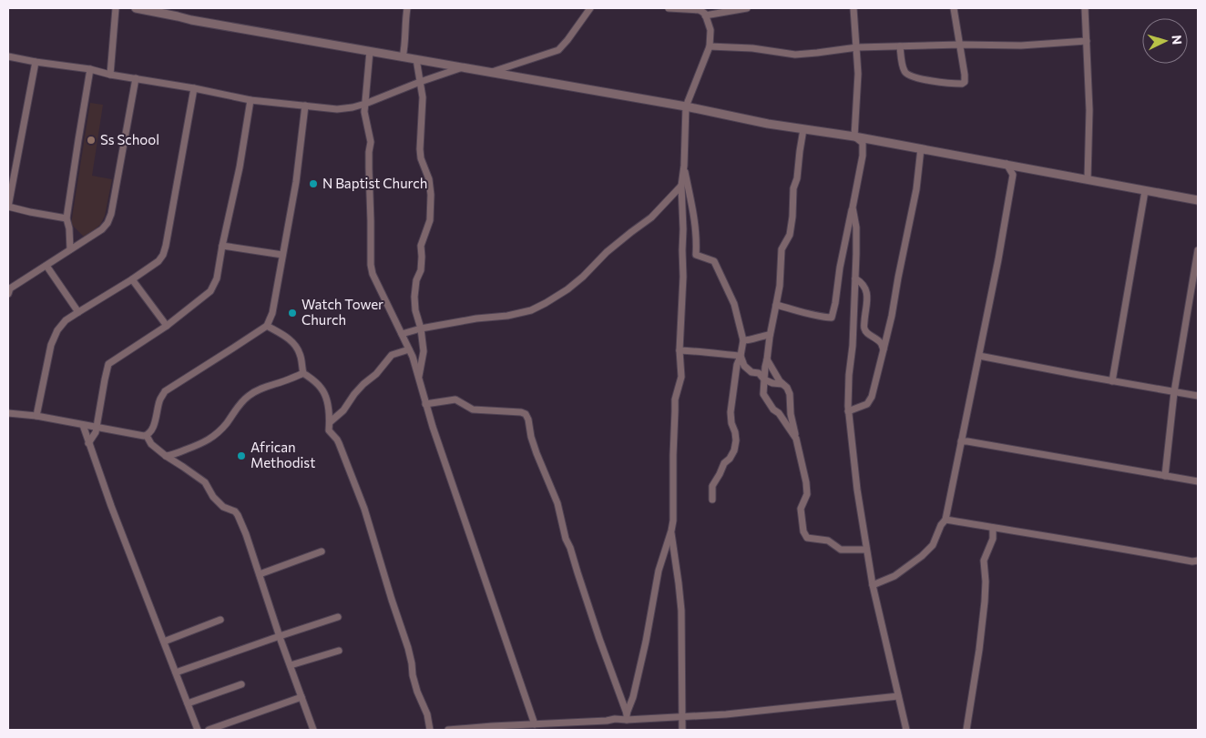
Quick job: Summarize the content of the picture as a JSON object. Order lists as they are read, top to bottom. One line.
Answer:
{"places":["Ss School","N Baptist Church","Watch Tower Church","African Methodist"],"north":"right"}
